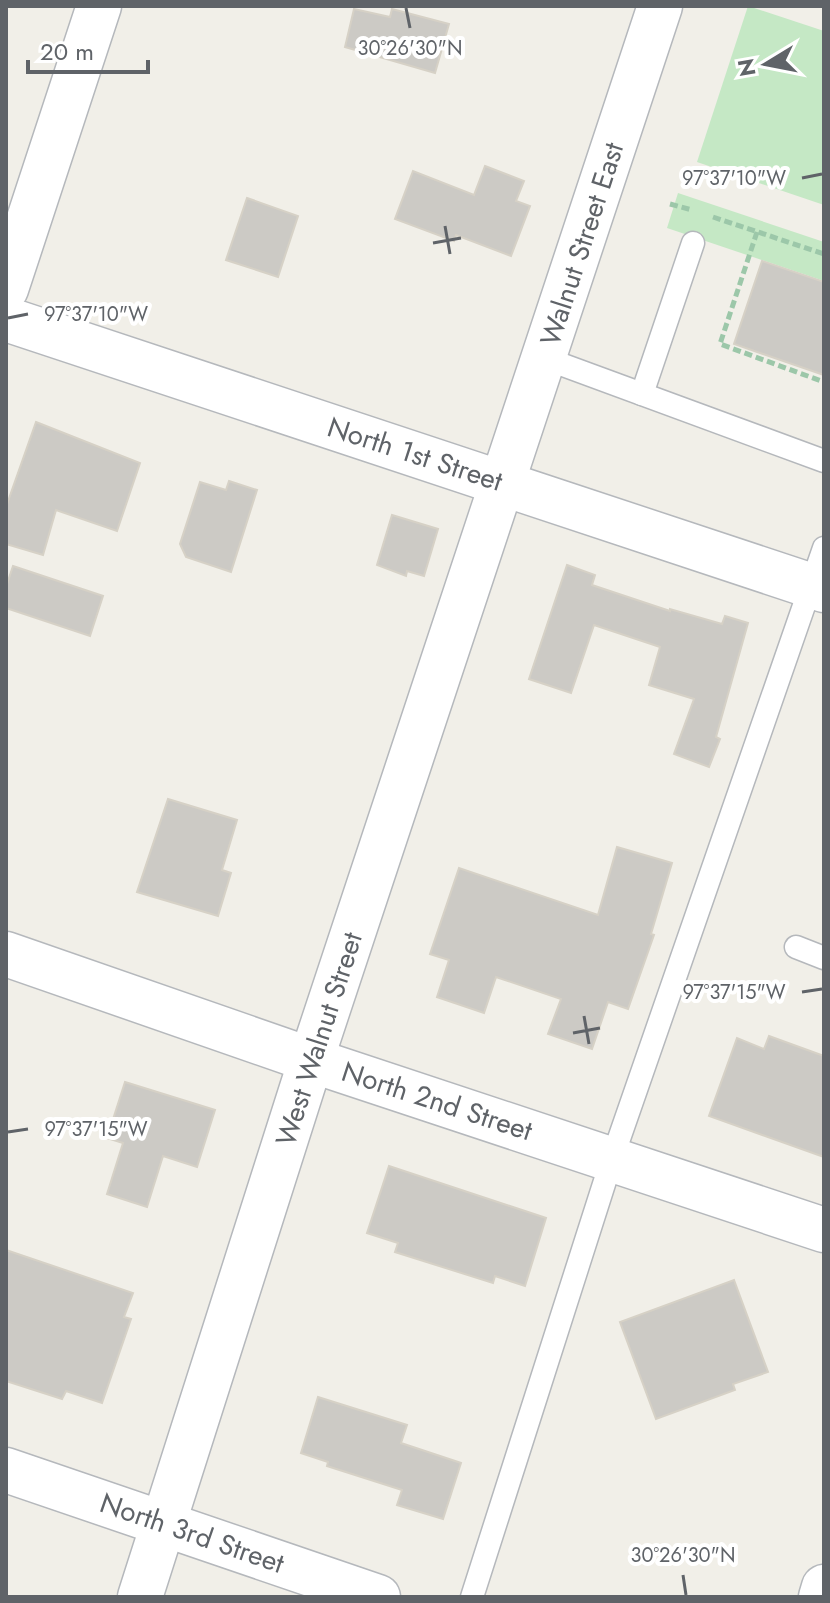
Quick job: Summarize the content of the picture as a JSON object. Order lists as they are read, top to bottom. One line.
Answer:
{"streets":{"street":["Walnut Street East","North 1st Street","West Walnut Street","North 2nd Street","North 3rd Street"]},"crossings":[["Walnut Street East","North 1st Street"],["Walnut Street East","West Walnut Street"],["North 1st Street","West Walnut Street"],["West Walnut Street","North 2nd Street"],["West Walnut Street","North 3rd Street"]],"scale_bar":"20 m","north":"left","coordinates":["30°26'30\"N","97°37'10\"W","97°37'15\"W"]}
